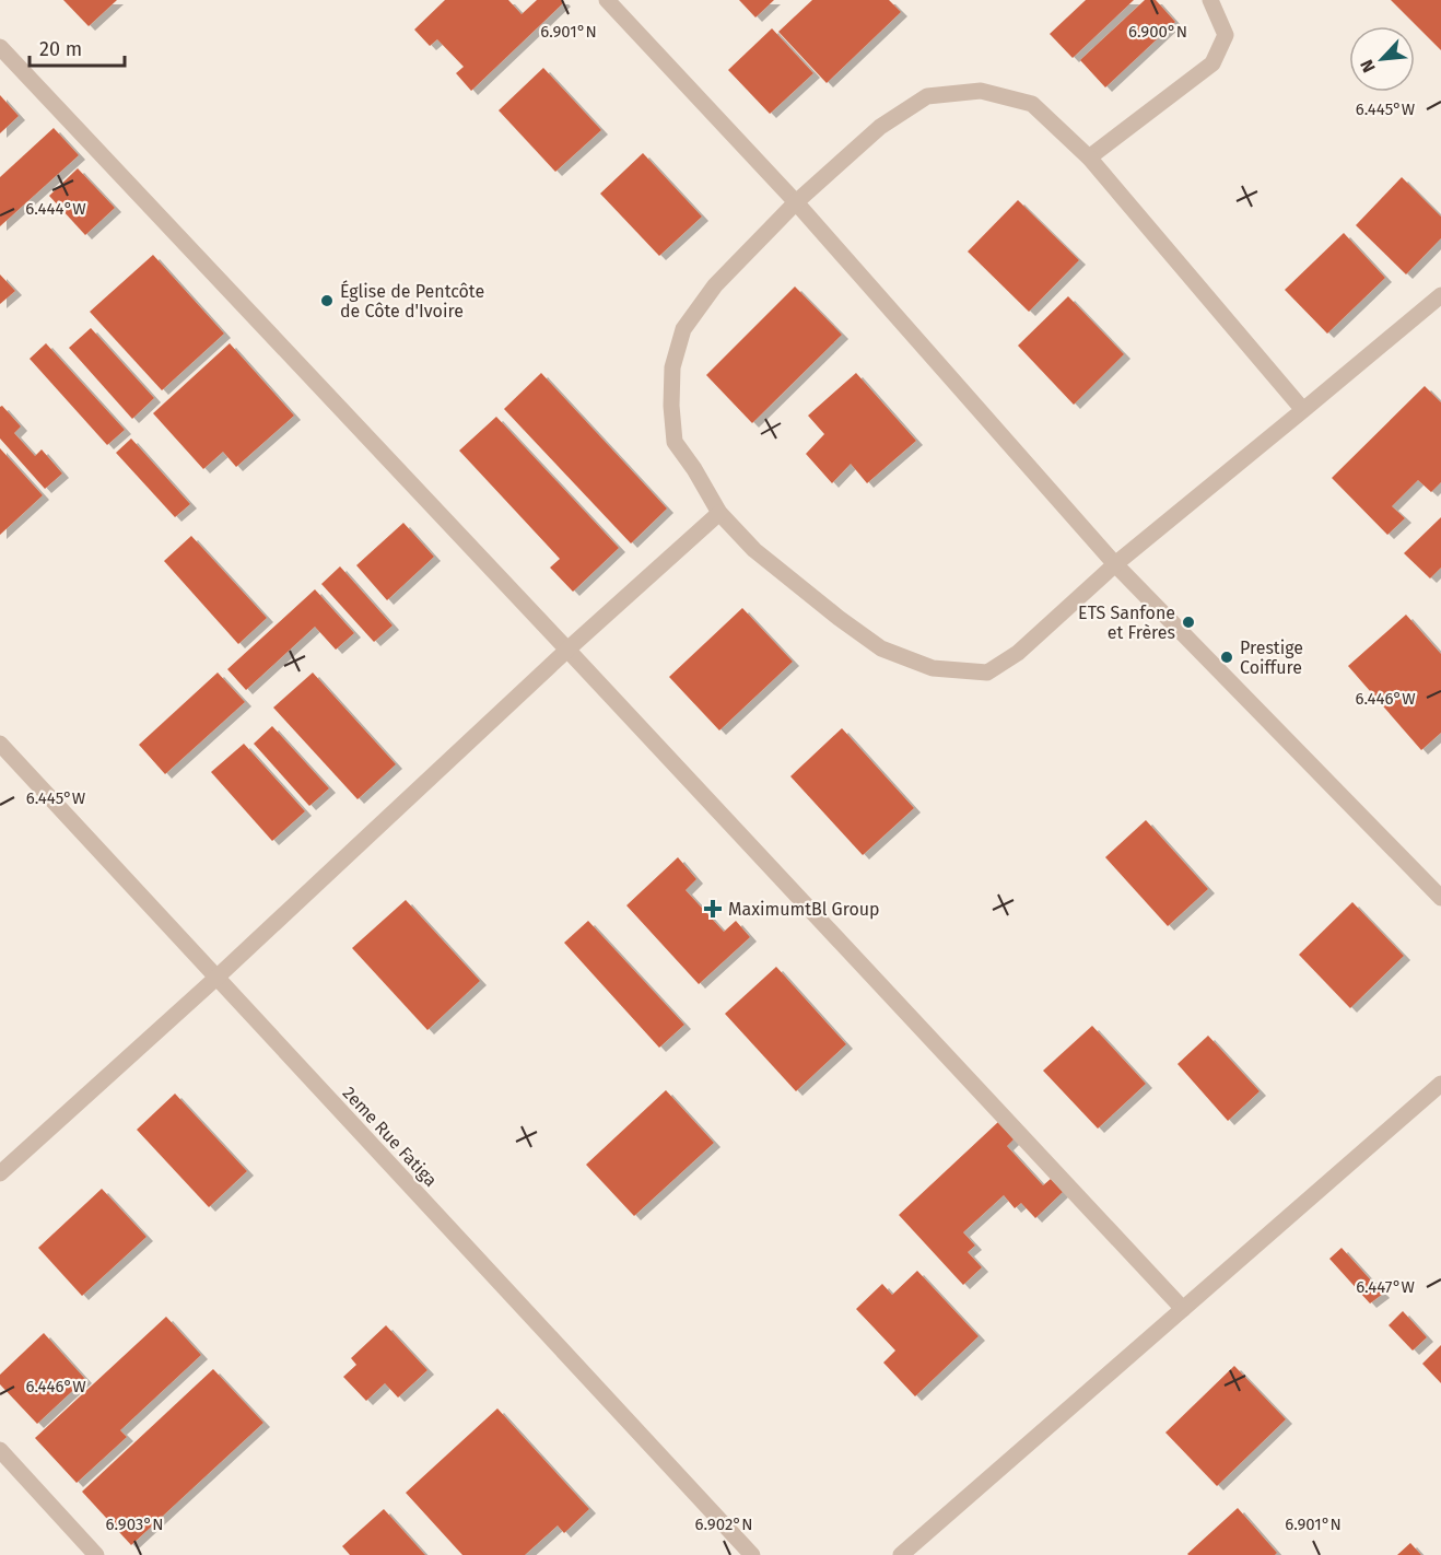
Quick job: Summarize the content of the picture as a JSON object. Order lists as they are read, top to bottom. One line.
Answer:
{"streets":{"street":["2eme Rue Fatiga"]},"places":{"other":["Église de Pentcôte de Côte d'Ivoire","ETS Sanfone et Frères","Prestige Coiffure"],"health":["MaximumtBl Group"]},"scale_bar":"20 m","north":"bottom left","coordinates":["6.901°N","6.900°N","6.445°W","6.444°W","6.446°W","6.447°W","6.903°N","6.902°N"]}
